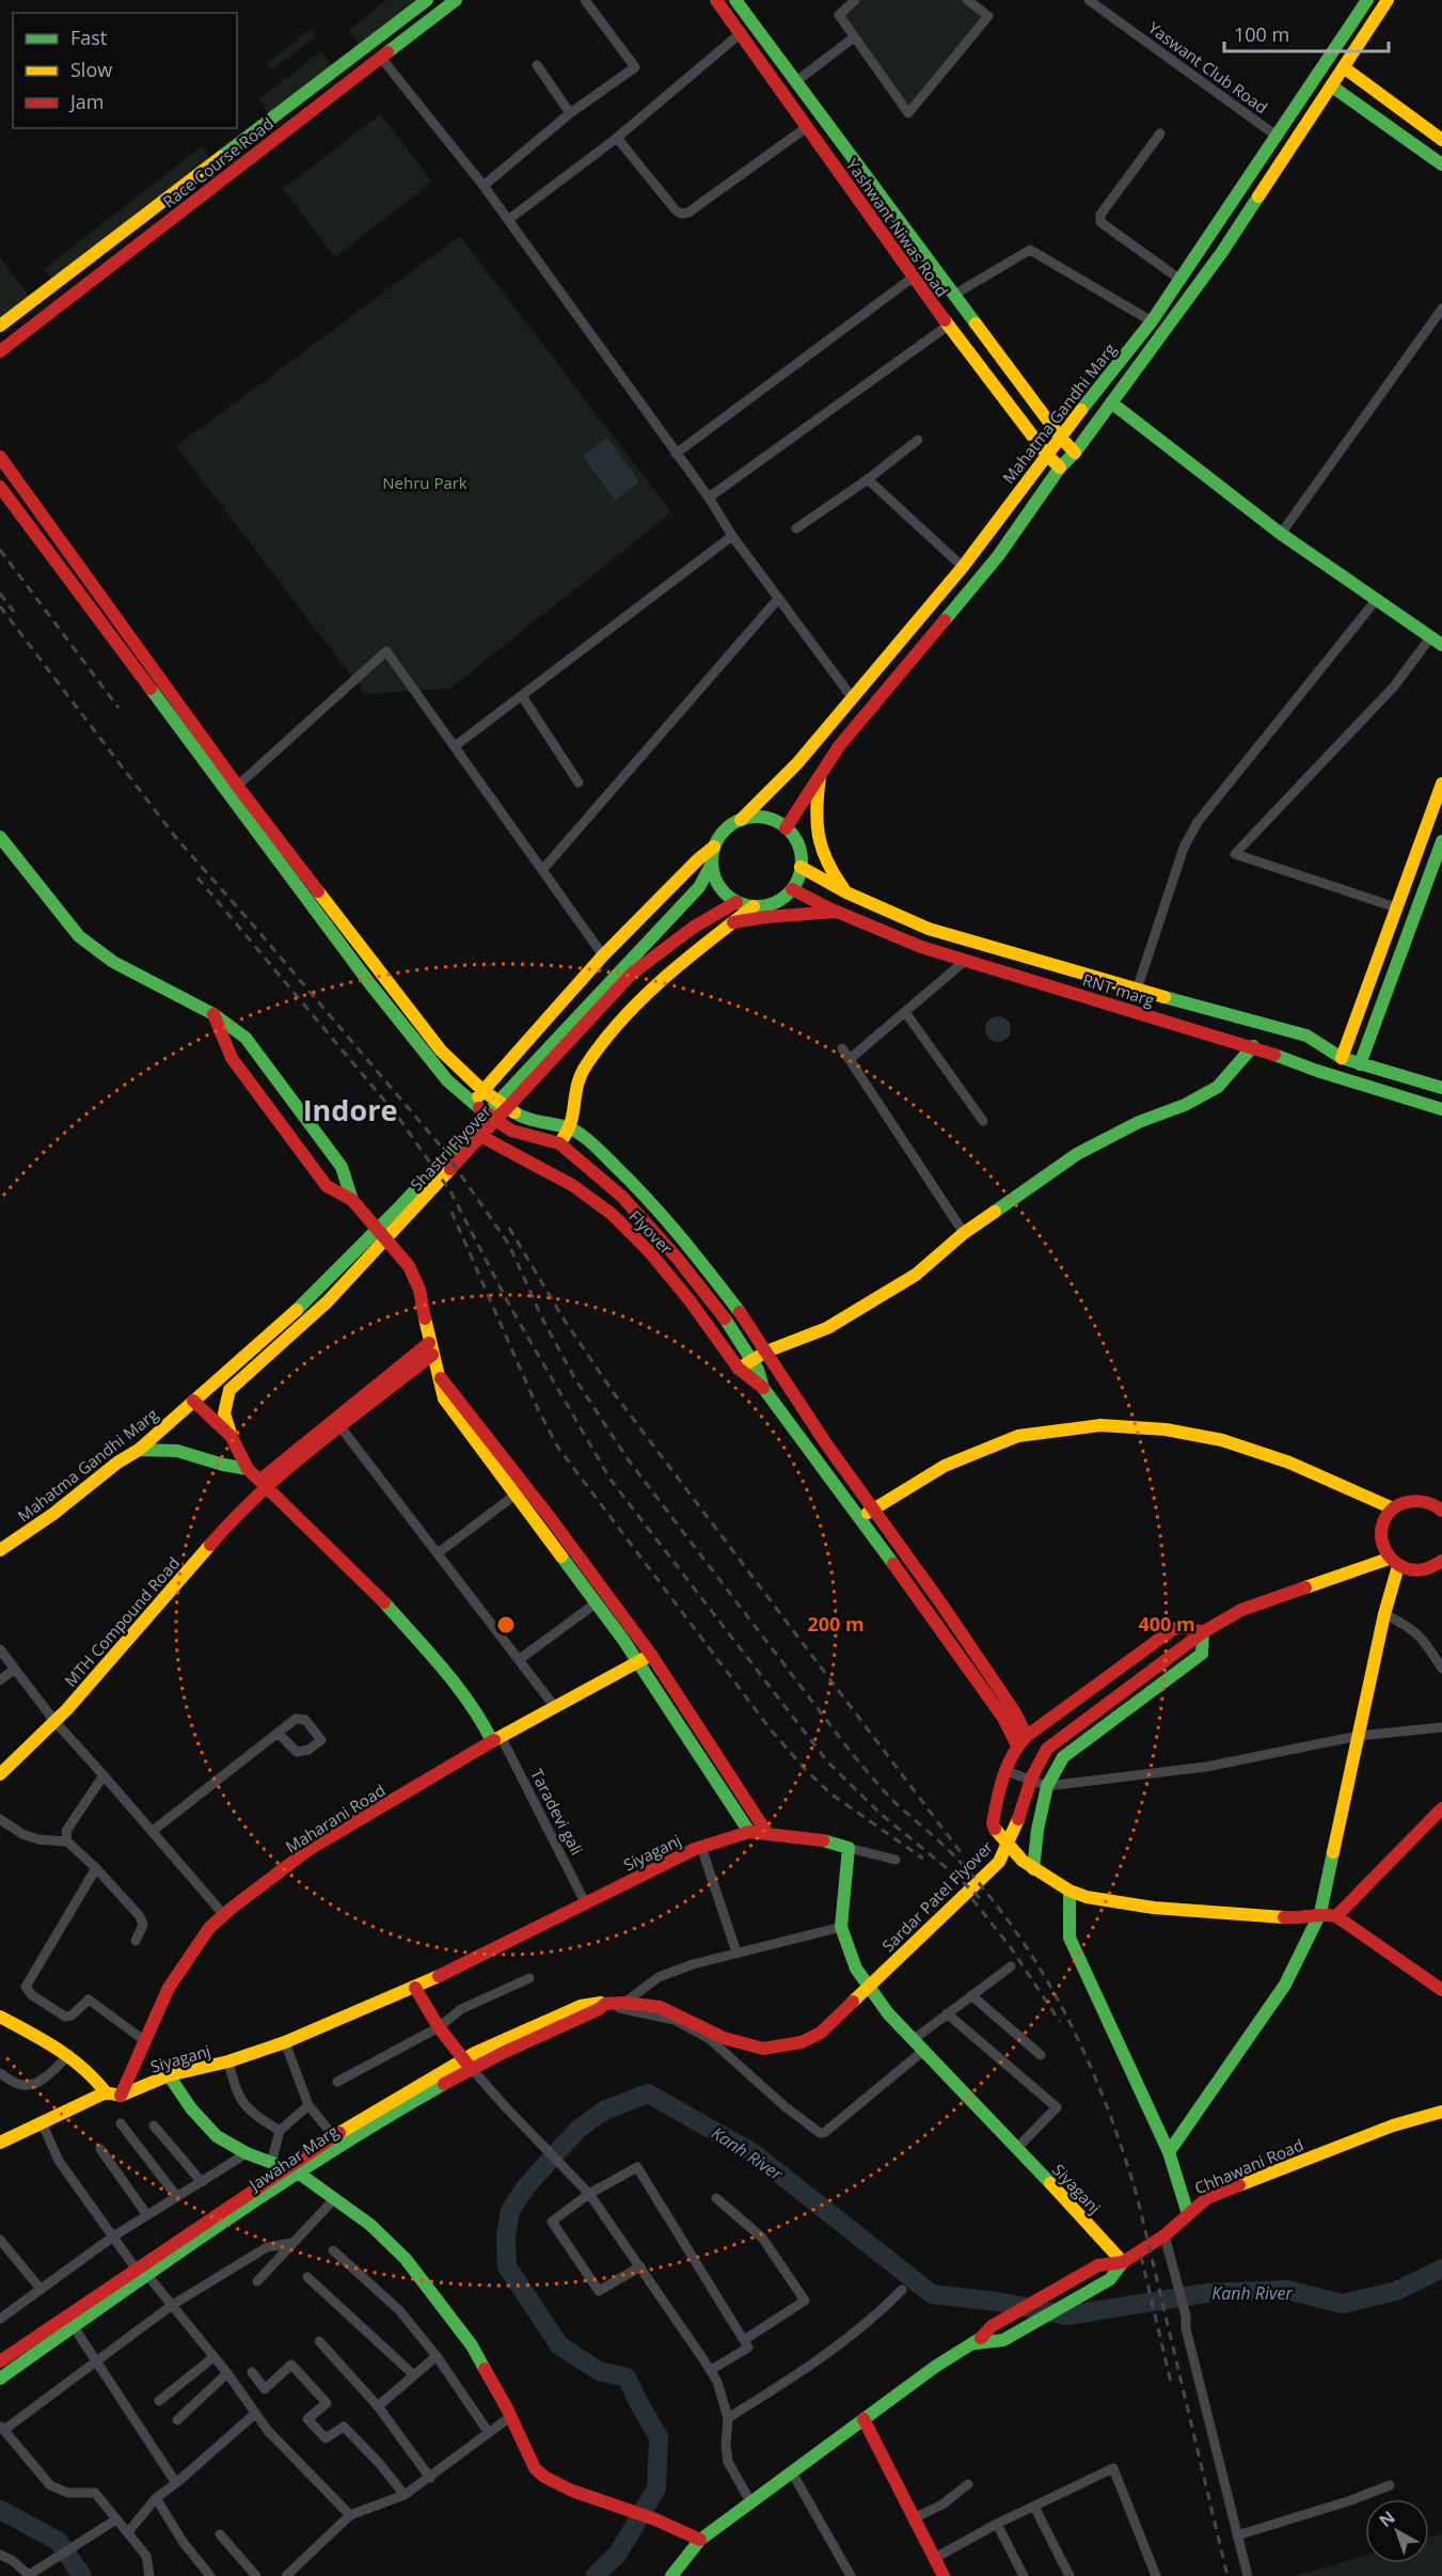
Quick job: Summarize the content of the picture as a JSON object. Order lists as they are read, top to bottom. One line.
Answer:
{"streets":{"street":["Yaswant Club Road","Race Course Road","Yashwant Niwas Road","Mahatma Gandhi Marg","RNT marg","Shastri Flyover","Flyover","MTH Compound Road","Taradevi gali","Maharani Road","Siyaganj","Sardar Patel Flyover","Jawahar Marg","Chhawani Road"]},"crossings":[["Yaswant Club Road","Mahatma Gandhi Marg"],["Yashwant Niwas Road","Mahatma Gandhi Marg"],["Mahatma Gandhi Marg","RNT marg"],["Mahatma Gandhi Marg","Shastri Flyover"],["RNT marg","Shastri Flyover"],["Shastri Flyover","Flyover"],["Taradevi gali","Maharani Road"],["Taradevi gali","Siyaganj"],["Maharani Road","Siyaganj"],["Siyaganj","Chhawani Road"]],"districts":["Indore"],"water":["Kanh River"],"parks":["Nehru Park"],"legend":["Fast","Slow","Jam"],"scale_bar":"100 m","north":"top left","rings":["200 m","400 m"]}
